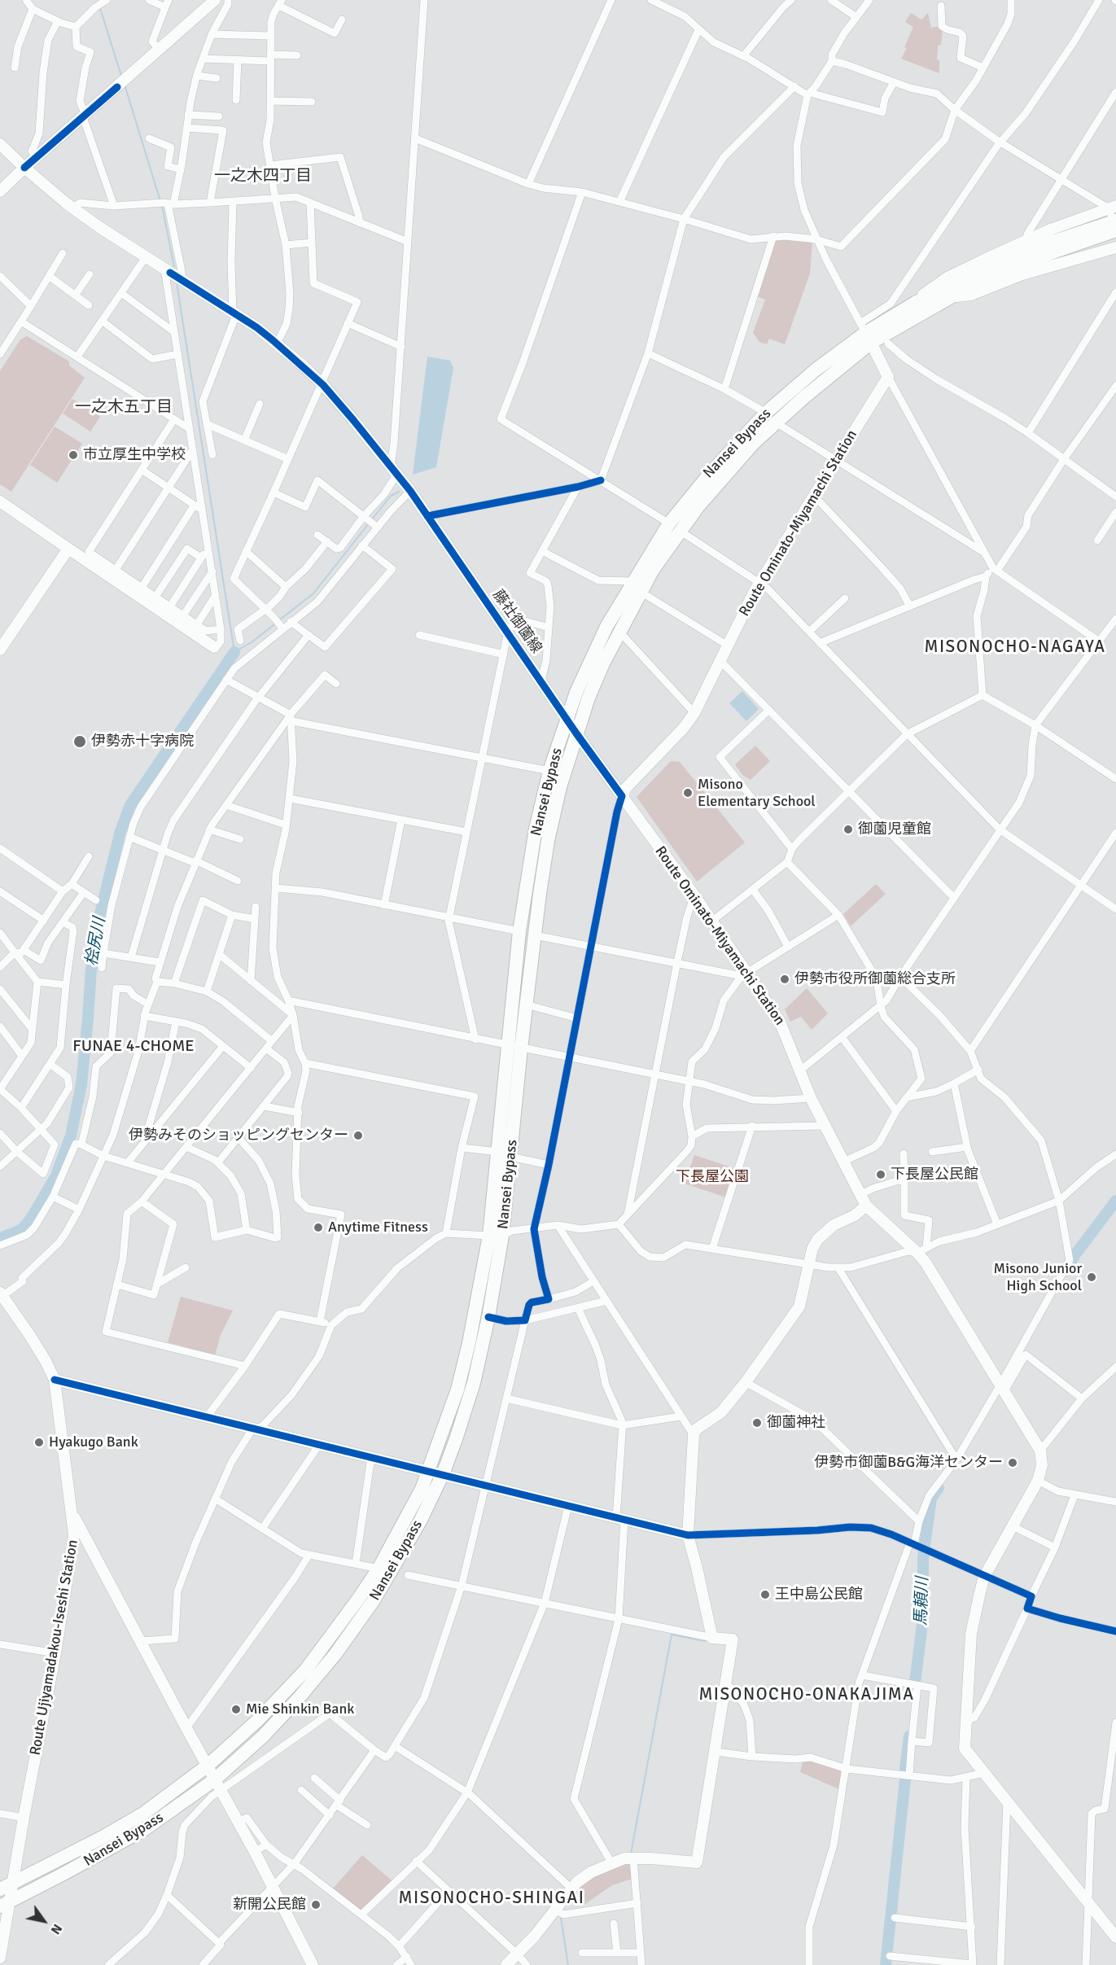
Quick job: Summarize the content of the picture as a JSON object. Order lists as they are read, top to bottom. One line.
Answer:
{"streets":{"highway":["Nansei Bypass"],"street":["Route Ominato-Miyamachi Station","藤社御薗線","Route Ujiyamadakou-Iseshi Station"]},"crossings":[["Nansei Bypass","藤社御薗線"],["Nansei Bypass","Route Ujiyamadakou-Iseshi Station"],["Route Ominato-Miyamachi Station","藤社御薗線"]],"districts":["一之木四丁目","一之木五丁目","MISONOCHO-NAGAYA","FUNAE 4-CHOME","MISONOCHO-ONAKAJIMA","MISONOCHO-SHINGAI"],"water":["桧尻川","馬頼川"],"parks":["下長屋公園"],"places":["市立厚生中学校","伊勢赤十字病院","Misono Elementary School","御薗児童館","伊勢市役所御薗総合支所","伊勢みそのショッピングセンター","下長屋公民館","Anytime Fitness","Misono Junior High School","御薗神社","Hyakugo Bank","伊勢市御薗B&G海洋センター","王中島公民館","Mie Shinkin Bank","新開公民館"],"north":"bottom right"}
